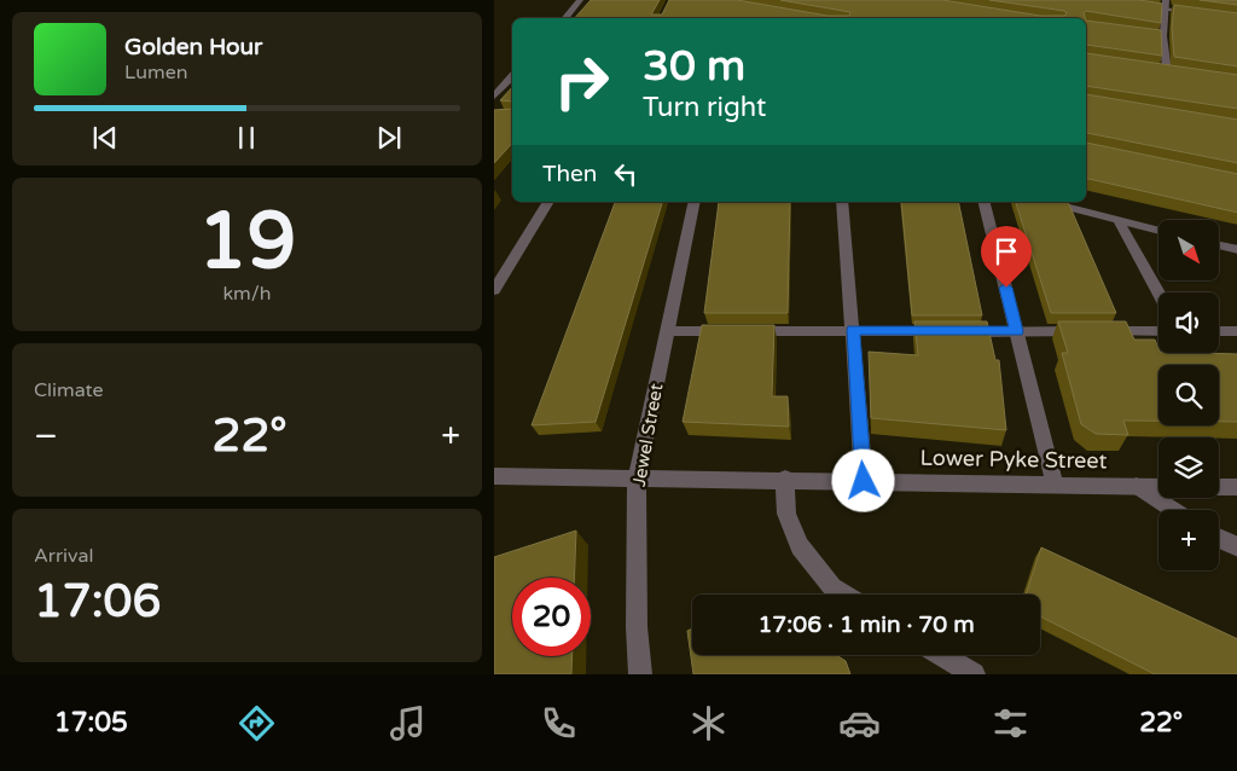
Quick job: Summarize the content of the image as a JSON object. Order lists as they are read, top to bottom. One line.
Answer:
{"streets":{"street":["Jewel Street","Lower Pyke Street"]},"crossings":[["Jewel Street","Lower Pyke Street"]],"north":"bottom right","page":{"turn":["30 m","Turn right"],"song":["Golden Hour","Lumen"],"then":"Then","tile":[["19","km/h"],"Climate",["Arrival","17:06"]],"map_buttons":"+","heat":["−","22°","+"],"limit":"20","trip":"17:06 · 1 min · 70 m","tabs":["17:05","22°"]}}
